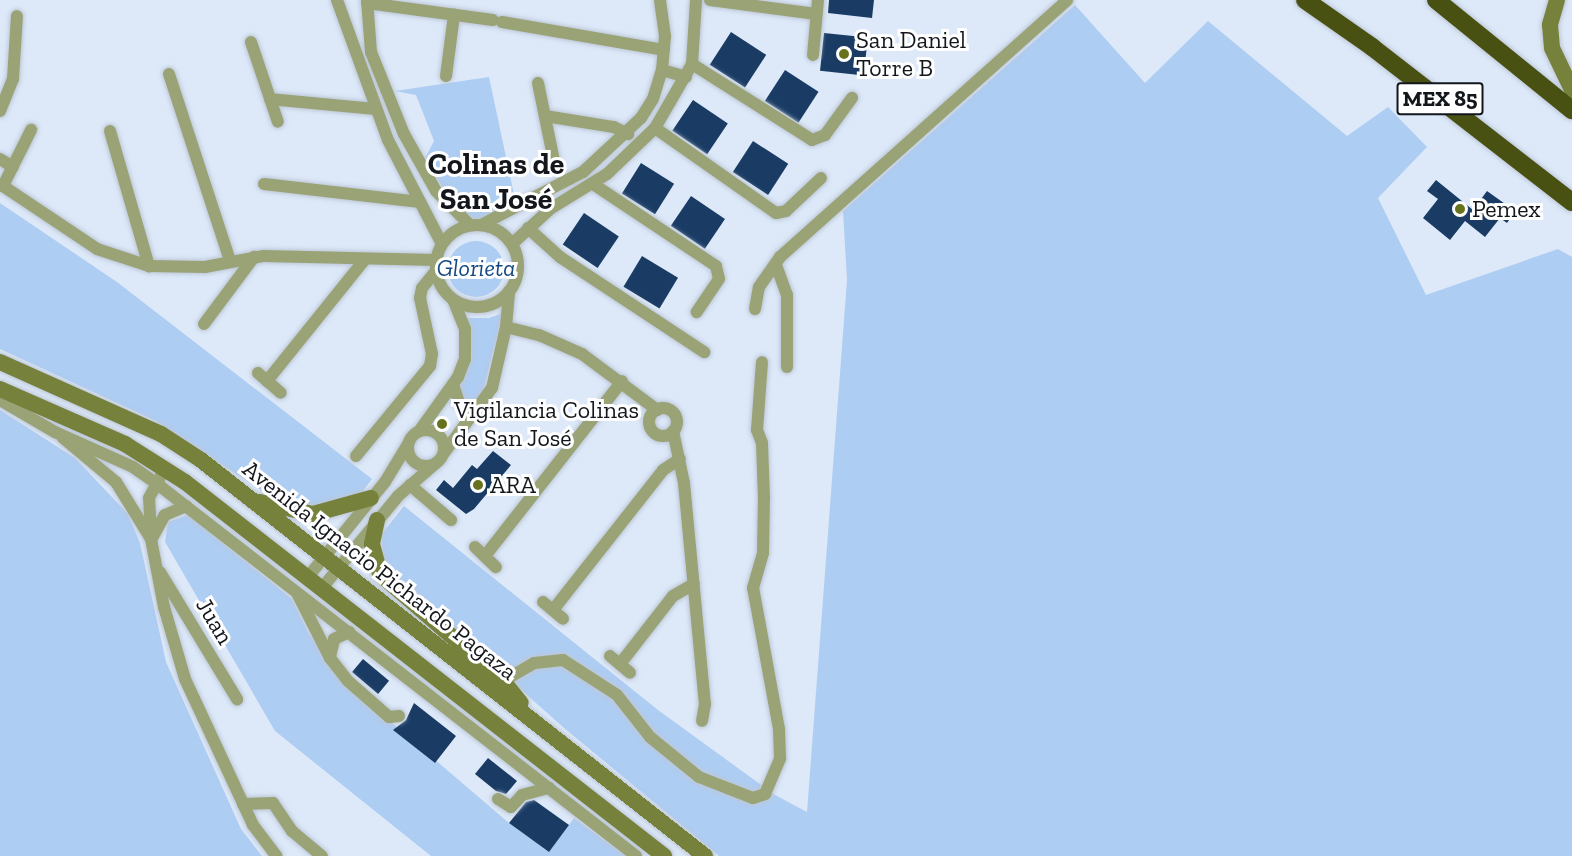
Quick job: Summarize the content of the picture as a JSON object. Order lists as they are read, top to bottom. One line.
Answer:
{"streets":{"highway":["MEX 85"],"main road":["Avenida Ignacio Pichardo Pagaza"],"street":["Juan"]},"districts":["Colinas de San José"],"parks":["Glorieta"],"places":["San Daniel Torre B","Pemex","Vigilancia Colinas de San José","ARA"]}
